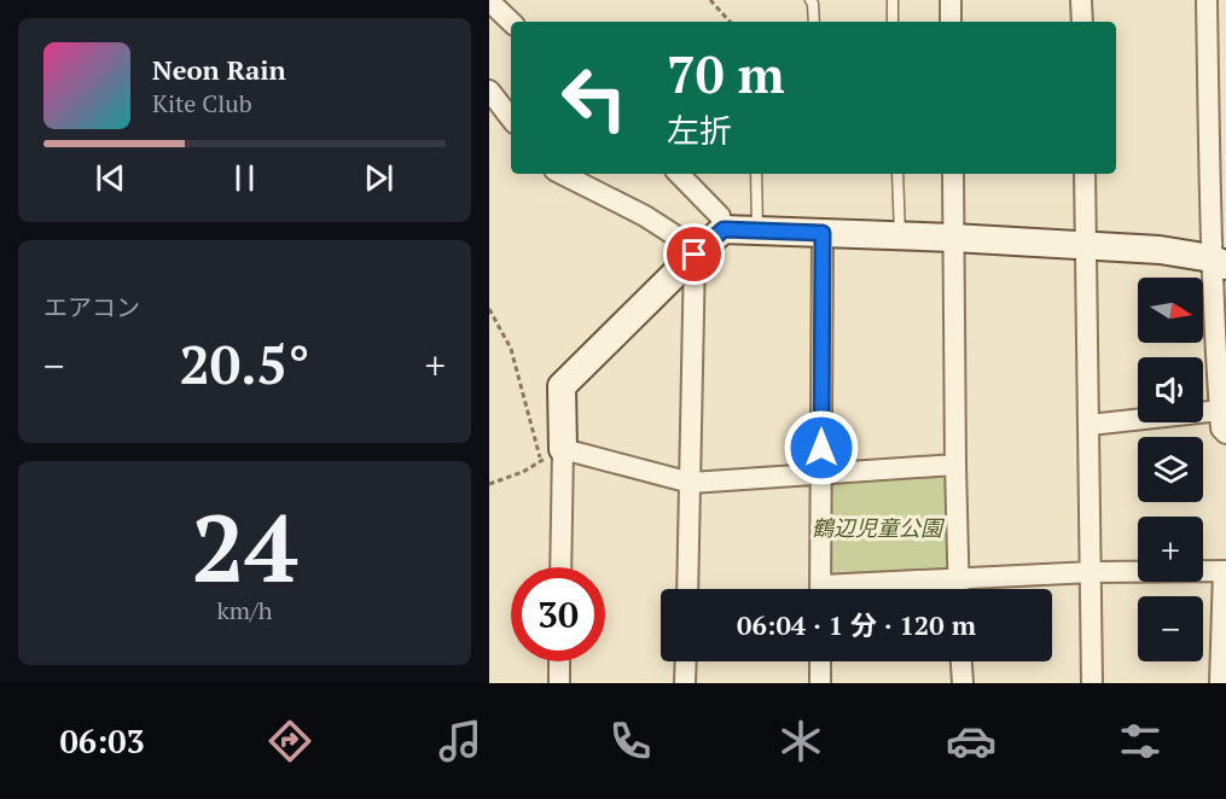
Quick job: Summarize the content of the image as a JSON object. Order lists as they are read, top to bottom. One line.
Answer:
{"parks":["鶴辺児童公園"],"north":"right","page":{"turn":["70 m","左折"],"song":["Neon Rain","Kite Club"],"tile":["エアコン",["24","km/h"]],"map_buttons":["+","−"],"heat":["−","20.5°","+"],"limit":"30","trip":"06:04 · 1 分 · 120 m","tabs":"06:03"}}
